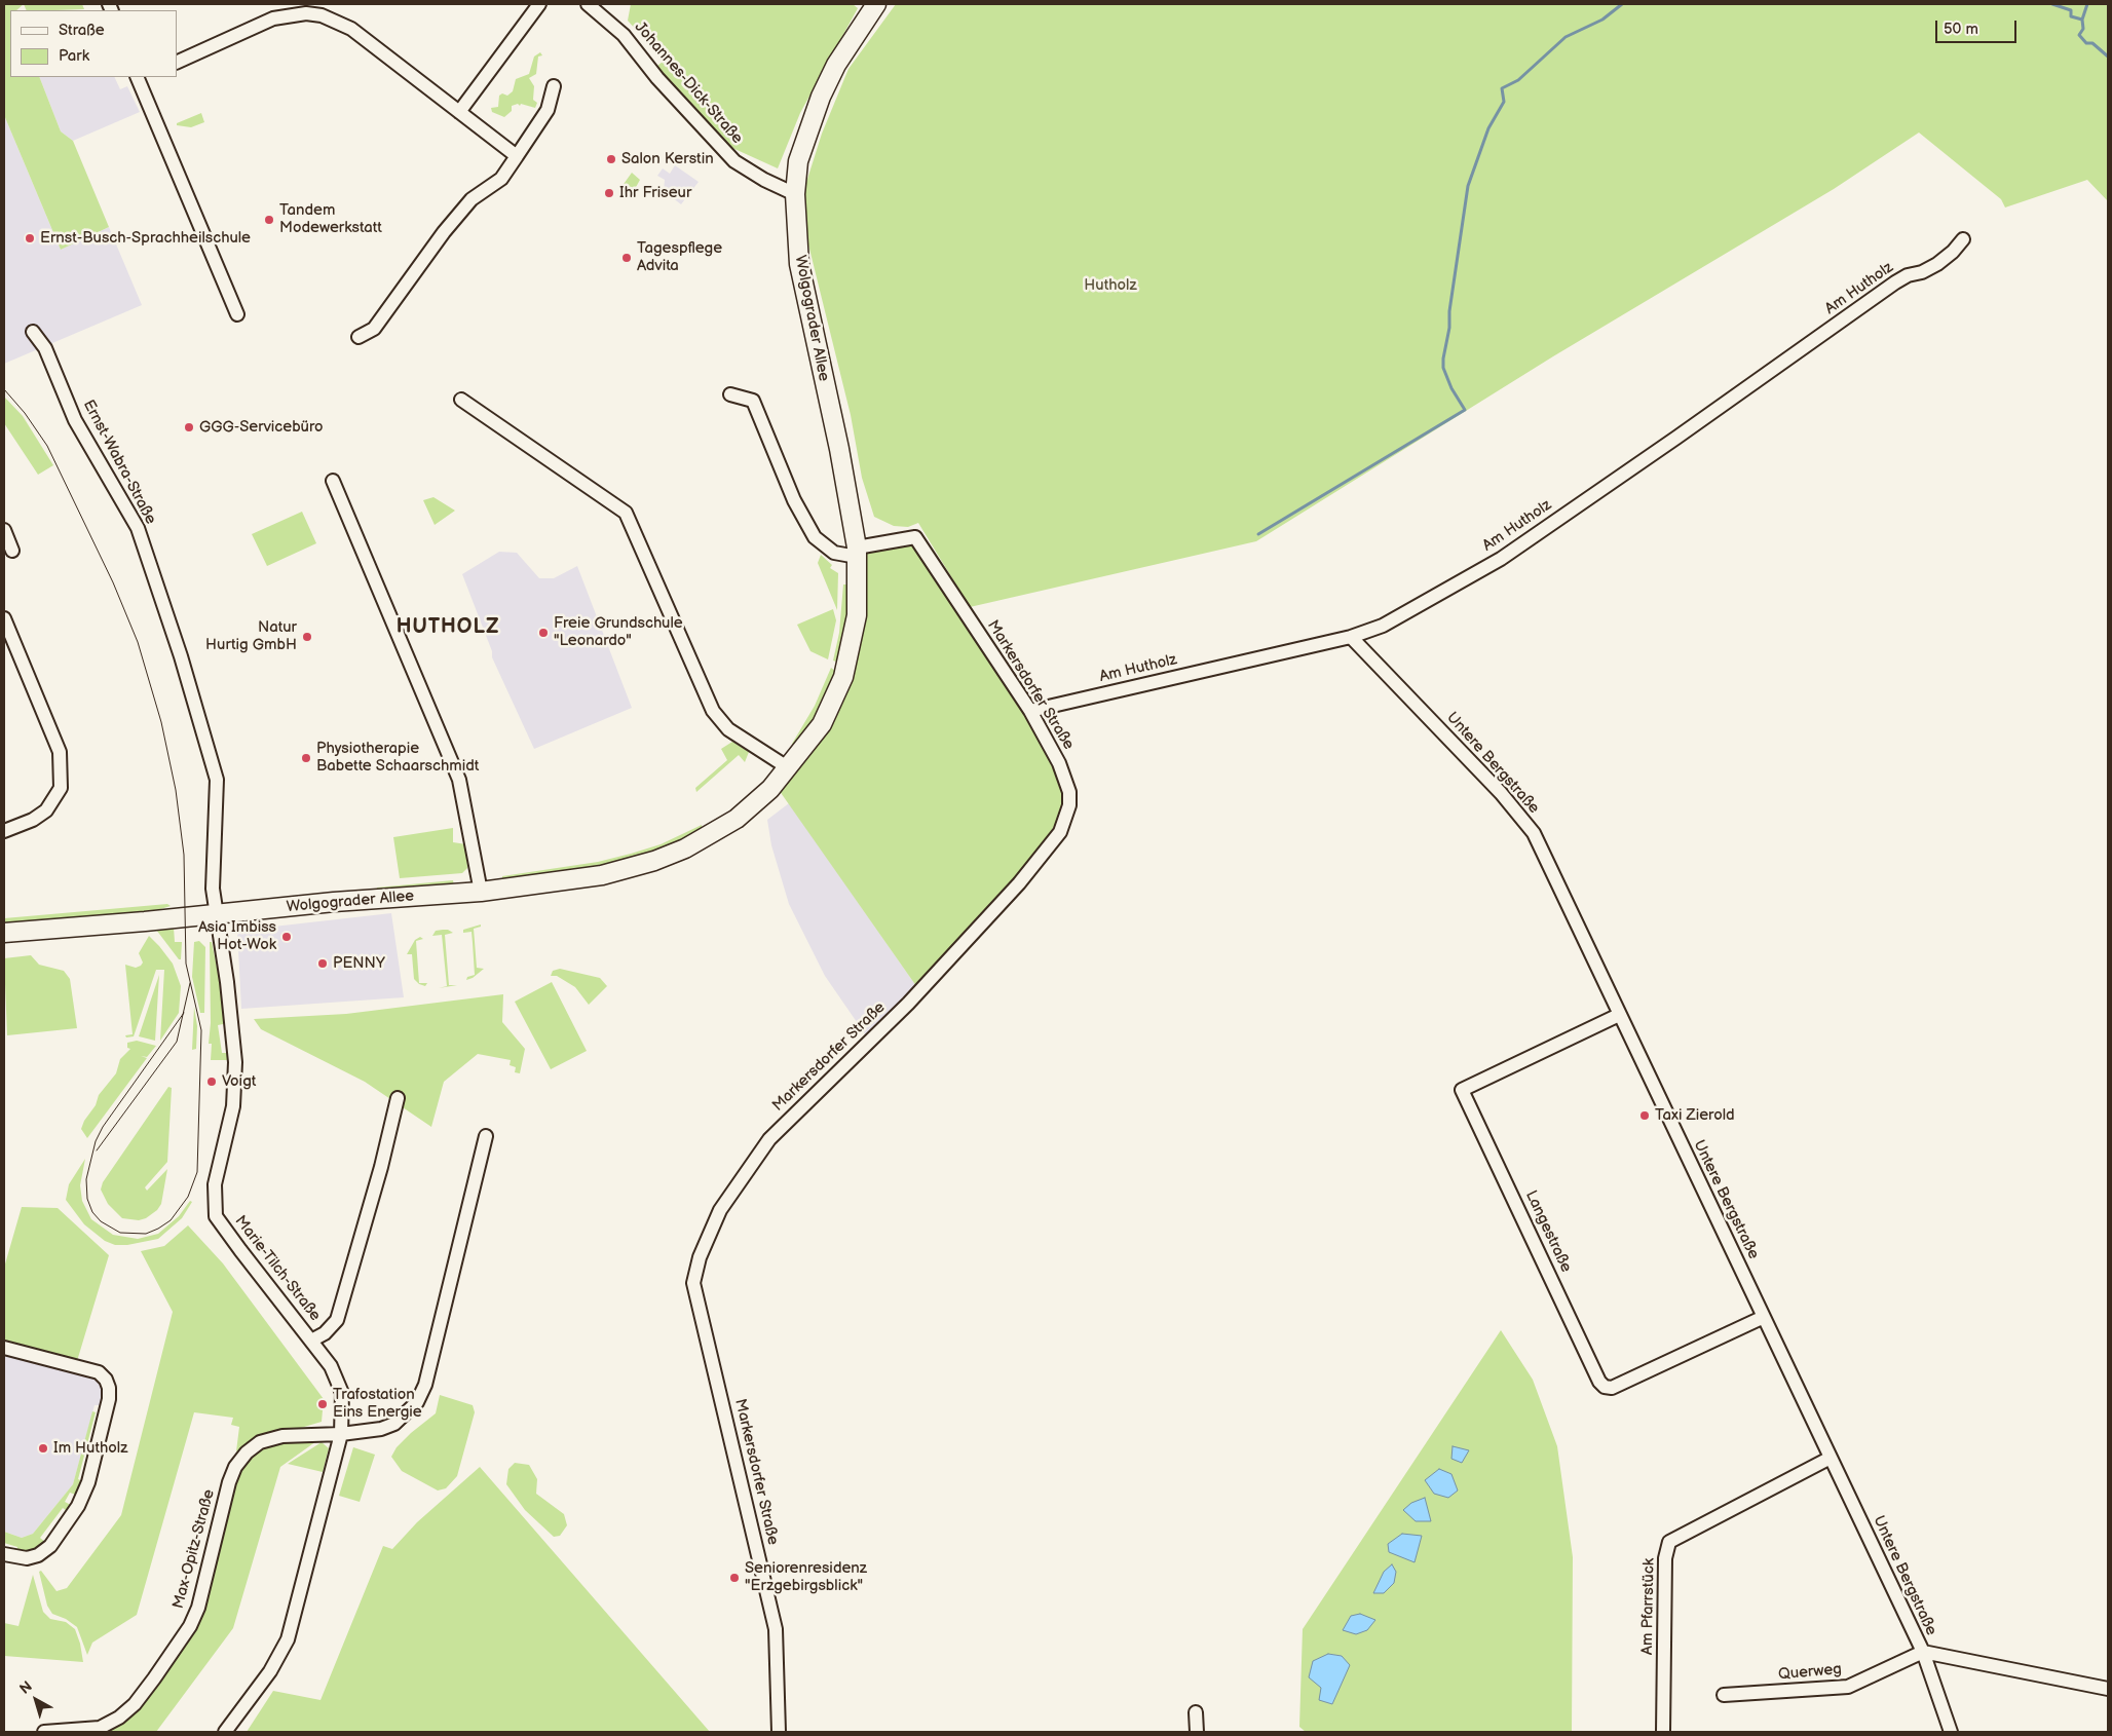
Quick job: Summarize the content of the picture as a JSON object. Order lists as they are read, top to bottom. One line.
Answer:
{"streets":{"main road":["Wolgograder Allee"],"street":["Johannes-Dick-Straße","Am Hutholz","Ernst-Wabra-Straße","Markersdorfer Straße","Untere Bergstraße","Langestraße","Marie-Tilch-Straße","Max-Opitz-Straße","Am Pfarrstück","Querweg"]},"crossings":[["Johannes-Dick-Straße","Wolgograder Allee"],["Am Hutholz","Markersdorfer Straße"],["Am Hutholz","Untere Bergstraße"],["Wolgograder Allee","Ernst-Wabra-Straße"],["Wolgograder Allee","Markersdorfer Straße"],["Wolgograder Allee","Marie-Tilch-Straße"],["Ernst-Wabra-Straße","Marie-Tilch-Straße"],["Untere Bergstraße","Langestraße"],["Untere Bergstraße","Am Pfarrstück"],["Untere Bergstraße","Querweg"],["Marie-Tilch-Straße","Max-Opitz-Straße"]],"districts":["HUTHOLZ"],"parks":["Hutholz"],"places":["Salon Kerstin","Ihr Friseur","Tandem Modewerkstatt","Ernst-Busch-Sprachheilschule","Tagespflege Advita","GGG-Servicebüro","Freie Grundschule \"Leonardo\"","Natur Hurtig GmbH","Physiotherapie Babette Schaarschmidt","Asia Imbiss Hot-Wok","PENNY","Voigt","Taxi Zierold","Trafostation Eins Energie","Im Hutholz","Seniorenresidenz \"Erzgebirgsblick\""],"legend":["Straße","Park"],"scale_bar":"50 m","north":"top left"}
